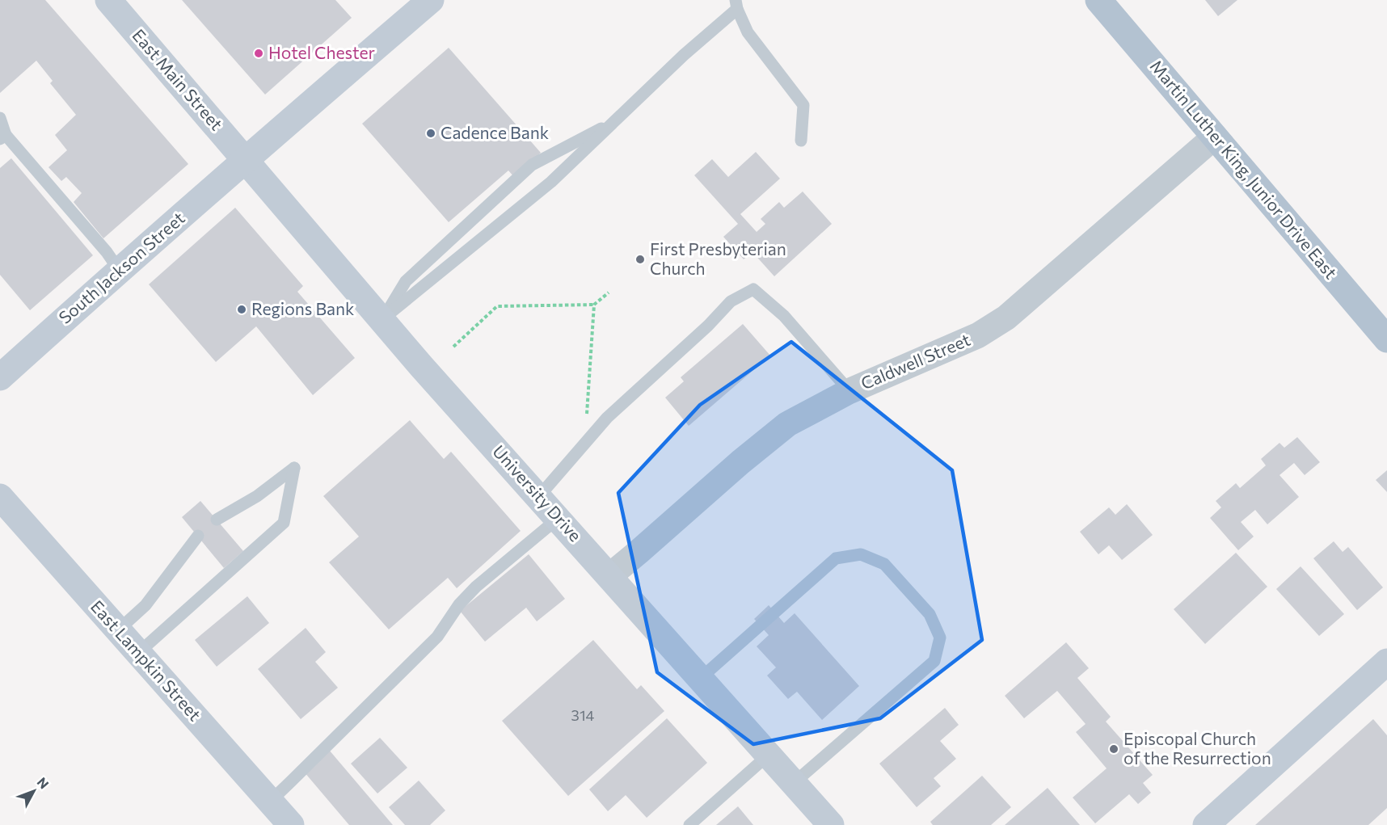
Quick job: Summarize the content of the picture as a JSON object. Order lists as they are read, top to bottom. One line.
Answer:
{"streets":{"main road":["Martin Luther King, Junior Drive East"],"street":["East Main Street","South Jackson Street","Caldwell Street","University Drive","East Lampkin Street"]},"crossings":[["East Main Street","South Jackson Street"],["East Main Street","University Drive"],["Martin Luther King, Junior Drive East","Caldwell Street"],["South Jackson Street","University Drive"],["Caldwell Street","University Drive"]],"places":["Hotel Chester","Cadence Bank","First Presbyterian Church","Regions Bank","Episcopal Church of the Resurrection"],"house_numbers":["314"],"north":"top right"}
